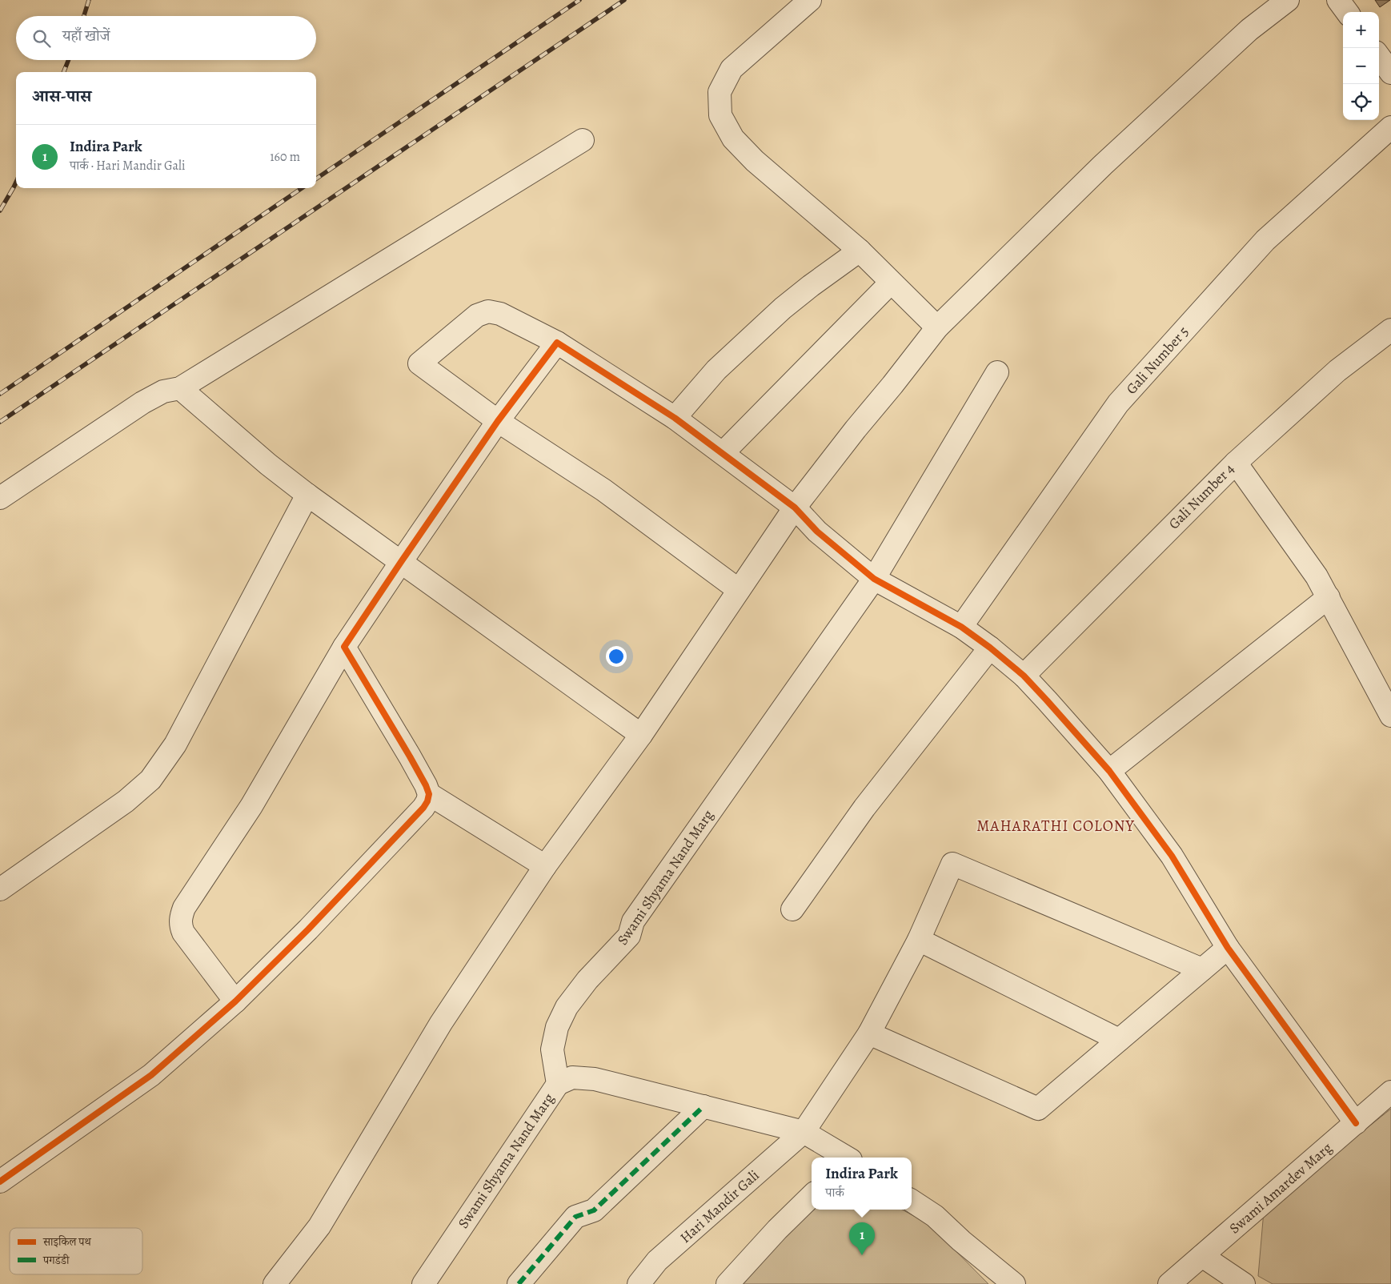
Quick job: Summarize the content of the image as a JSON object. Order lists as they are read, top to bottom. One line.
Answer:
{"streets":{"street":["Gali Number 5","Gali Number 4","Swami Shyama Nand Marg","Swami Amardev Marg","Hari Mandir Gali"]},"districts":["MAHARATHI COLONY"],"legend":["साइकिल पथ","पगडंडी"],"page":{"map_buttons":["+","−"],"search":"यहाँ खोजें","heading":"आस-पास","list":[{"mark":"1","name":"Indira Park","note":"पार्क · Hari Mandir Gali","value":"160 m"}],"popup":["Indira Park","पार्क"],"pins":"1"}}
